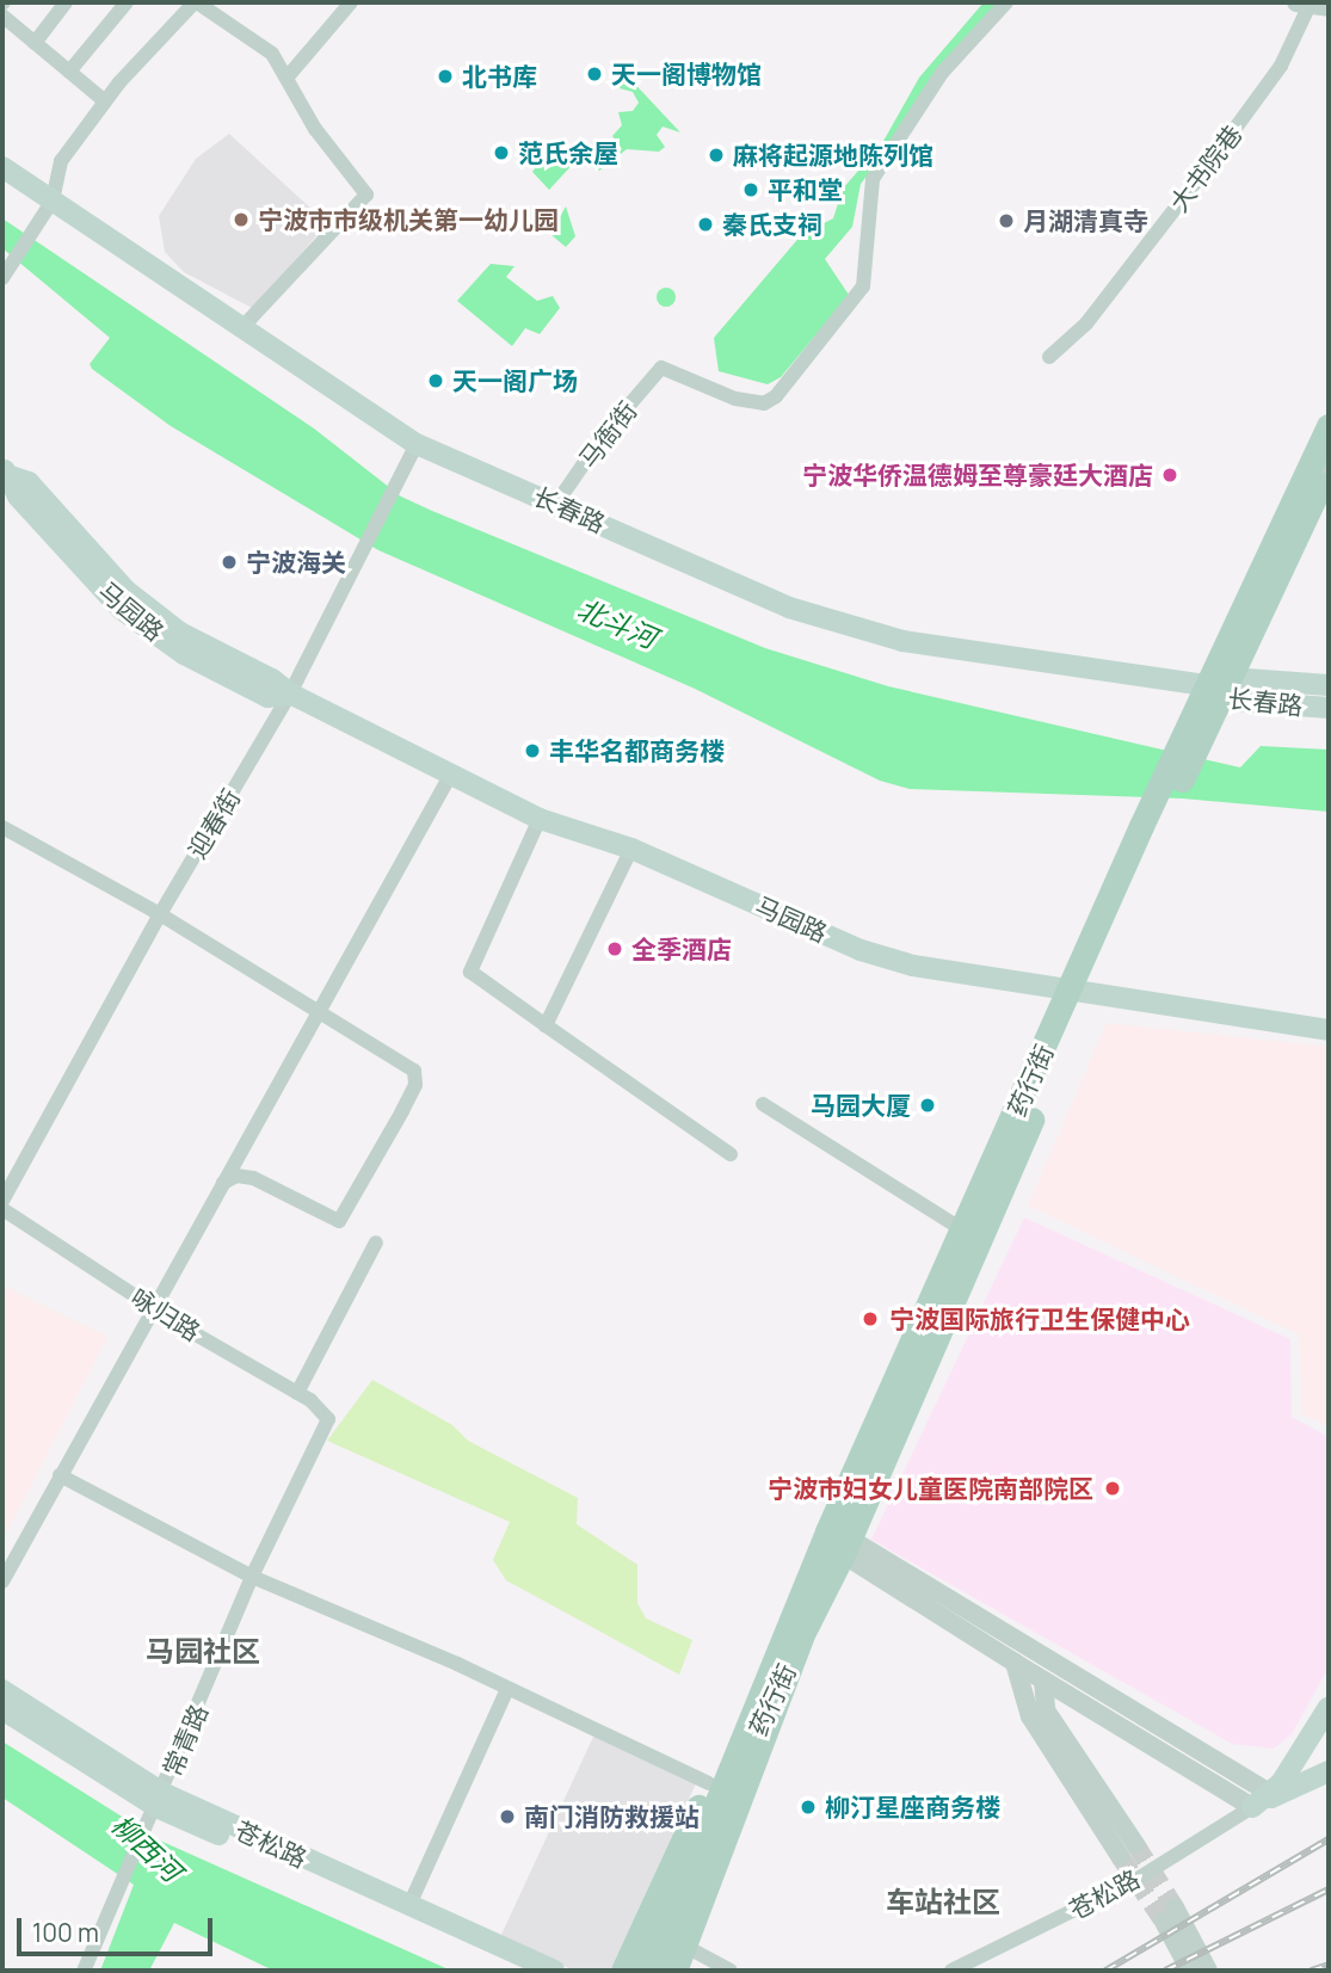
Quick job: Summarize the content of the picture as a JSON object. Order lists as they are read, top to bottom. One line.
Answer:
{"streets":{"main road":["长春路","马园路","药行街","苍松路"],"street":["大书院巷","马衙街","迎春街","咏归路","常青路"]},"crossings":[["马衙街","长春路"],["长春路","迎春街"],["长春路","药行街"],["马园路","迎春街"],["马园路","药行街"],["咏归路","常青路"],["常青路","苍松路"]],"districts":["马园社区","车站社区"],"water":["北斗河","柳西河"],"places":["天一阁博物馆","北书库","范氏余屋","麻将起源地陈列馆","平和堂","宁波市市级机关第一幼儿园","月湖清真寺","秦氏支祠","天一阁广场","宁波华侨温德姆至尊豪廷大酒店","宁波海关","丰华名都商务楼","全季酒店","马园大厦","宁波国际旅行卫生保健中心","宁波市妇女儿童医院南部院区","柳汀星座商务楼","南门消防救援站"],"scale_bar":"100 m"}
